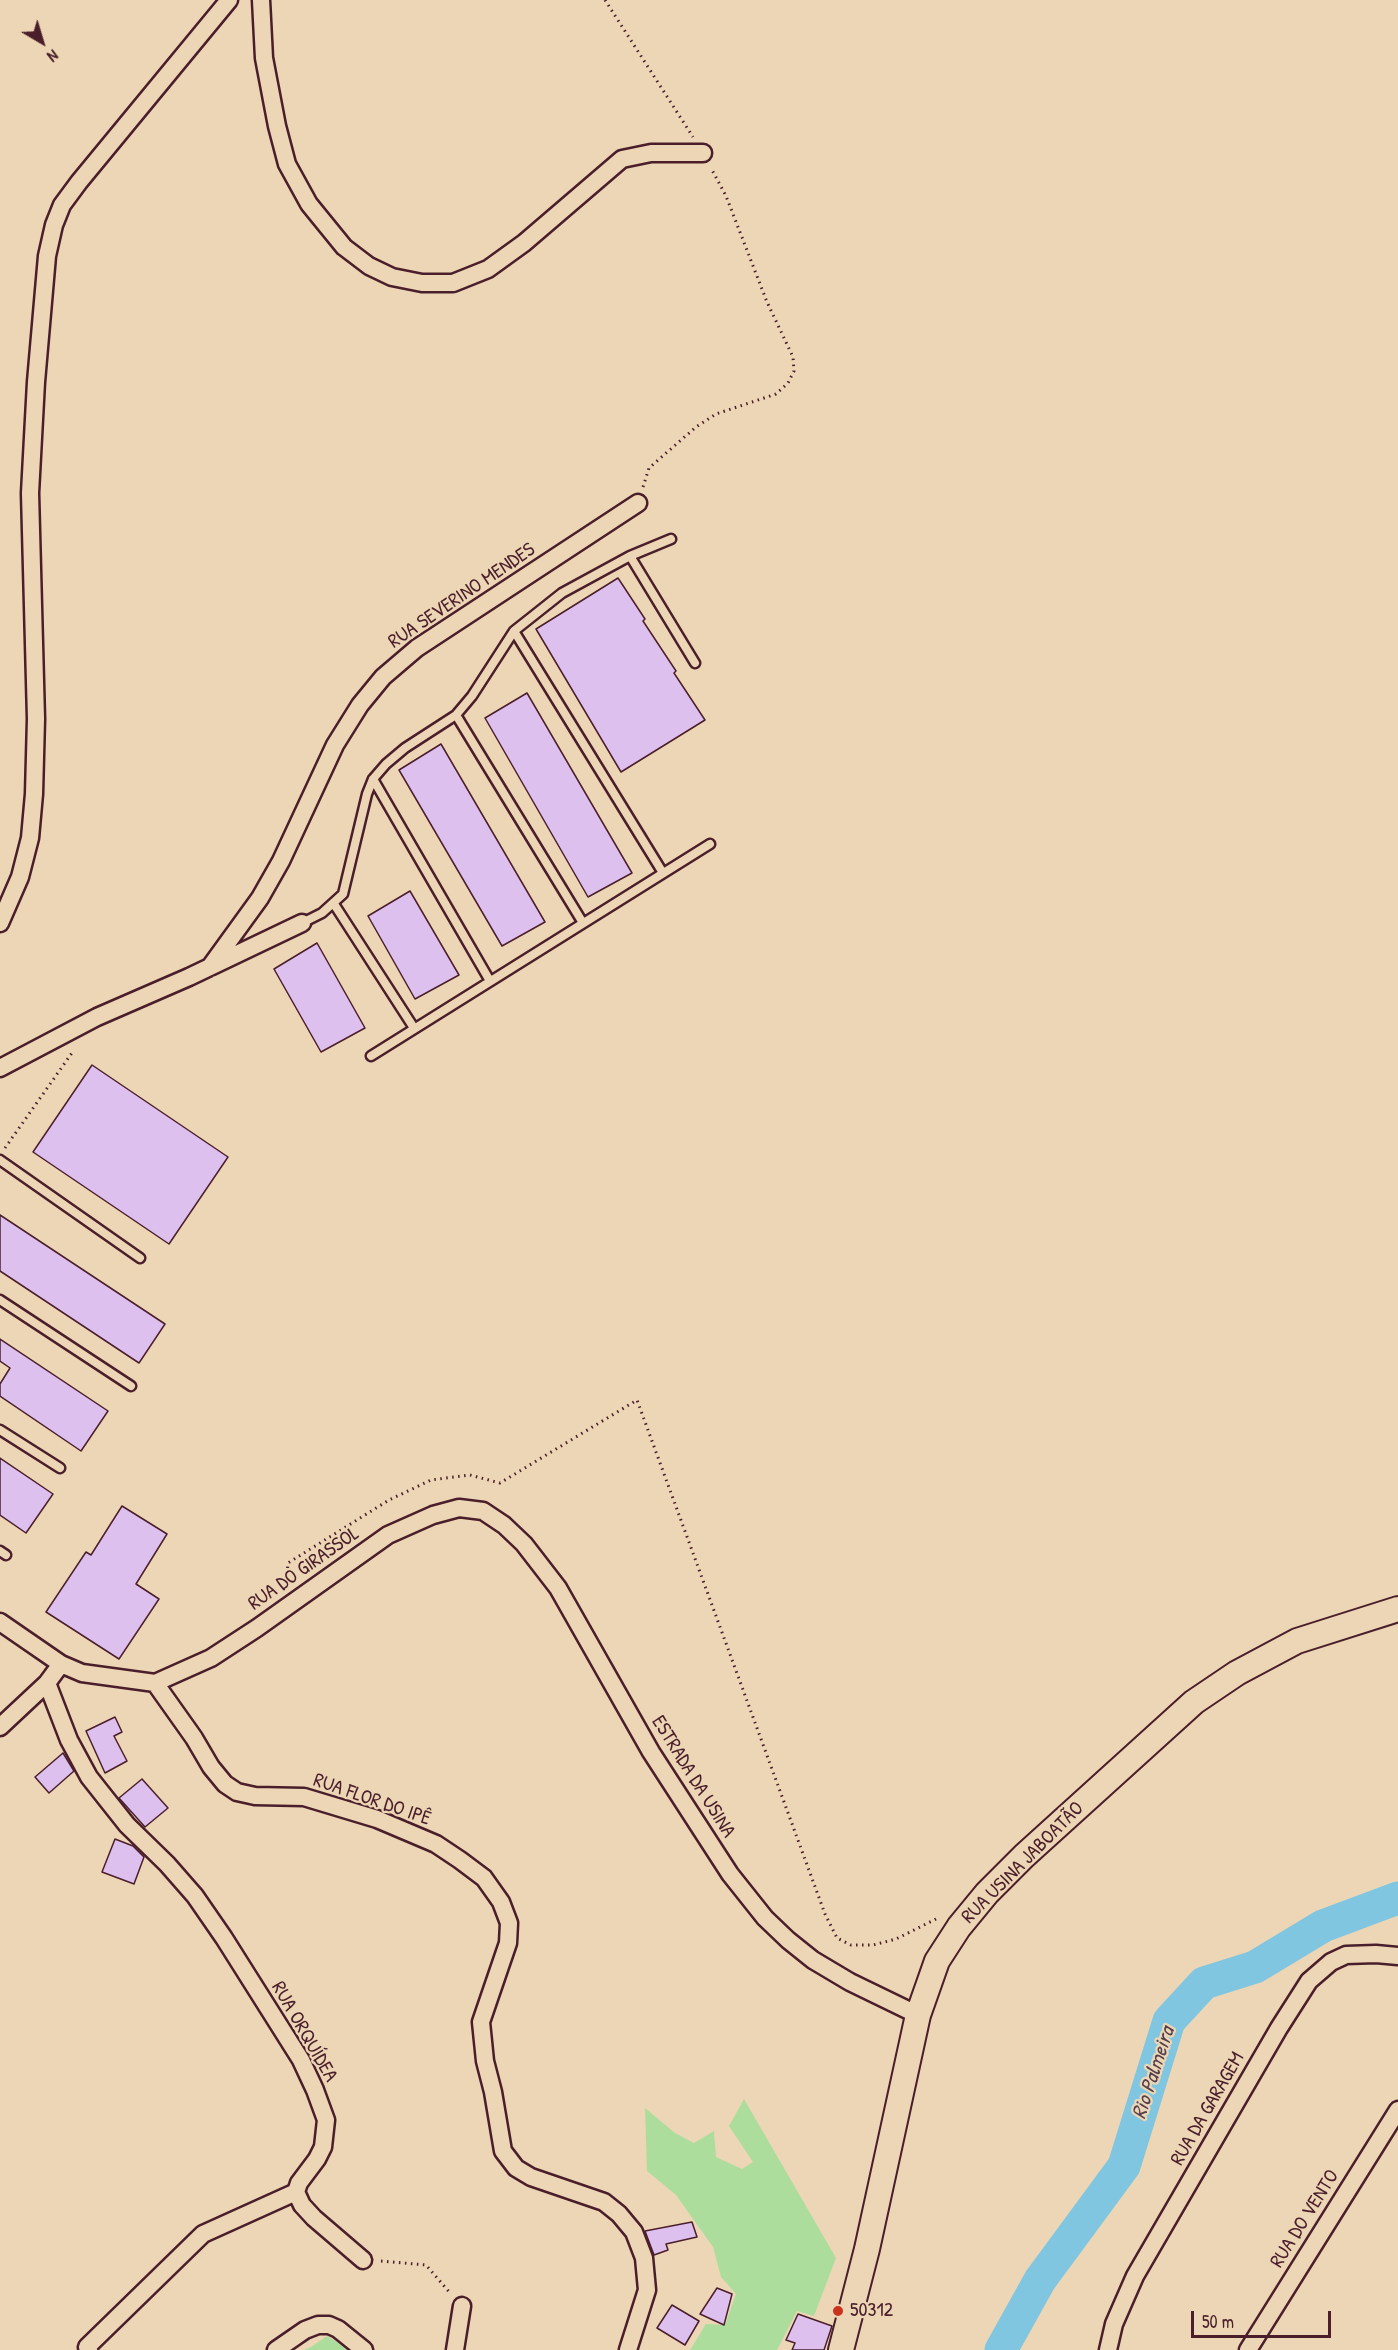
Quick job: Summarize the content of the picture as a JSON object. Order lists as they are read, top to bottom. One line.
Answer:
{"streets":{"street":["RUA SEVERINO MENDES","RUA DO GIRASSOL","ESTRADA DA USINA","RUA FLOR DO IPÊ","RUA USINA JABOATÃO","RUA ORQUÍDEA","RUA DA GARAGEM","RUA DO VENTO"]},"crossings":[["RUA DO GIRASSOL","ESTRADA DA USINA"],["RUA DO GIRASSOL","RUA FLOR DO IPÊ"],["ESTRADA DA USINA","RUA USINA JABOATÃO"]],"water":["Rio Palmeira"],"places":["50312"],"scale_bar":"50 m","north":"bottom right"}
